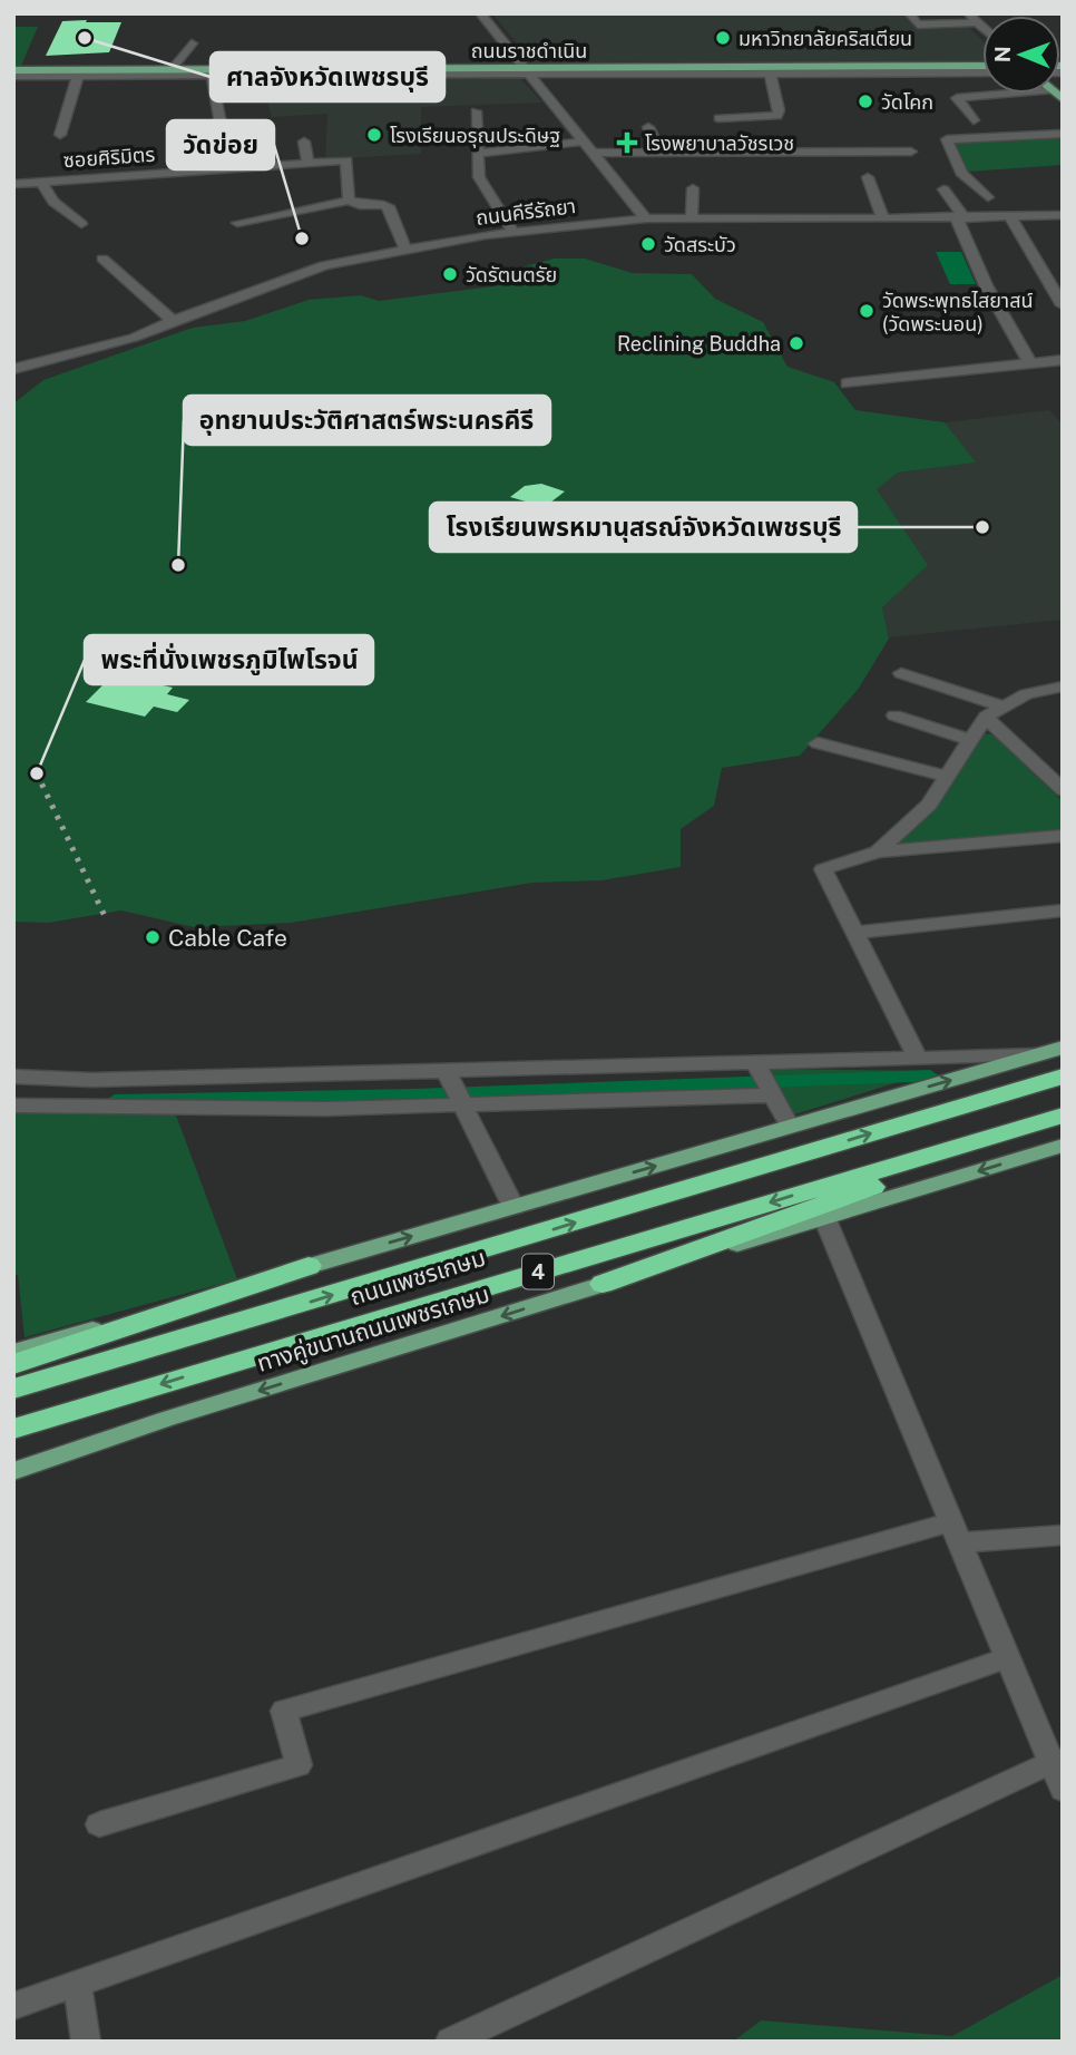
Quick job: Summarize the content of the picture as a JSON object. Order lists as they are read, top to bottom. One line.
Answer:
{"streets":{"highway":["4","ถนนเพชรเกษม"],"main road":["ถนนราชดำเนิน","ทางคู่ขนานถนนเพชรเกษม"],"street":["ซอยศิริมิตร","ถนนคีรีรัถยา"]},"places":{"other":["ศาลจังหวัดเพชรบุรี","มหาวิทยาลัยคริสเตียน","วัดโคก","โรงเรียนอรุณประดิษฐ","วัดข่อย","วัดสระบัว","วัดรัตนตรัย","วัดพระพุทธไสยาสน์ (วัดพระนอน)","Reclining Buddha","โรงเรียนพรหมานุสรณ์จังหวัดเพชรบุรี","อุทยานประวัติศาสตร์พระนครคีรี","พระที่นั่งเพชรภูมิไพโรจน์","Cable Cafe"],"health":["โรงพยาบาลวัชรเวช"]},"north":"left"}
